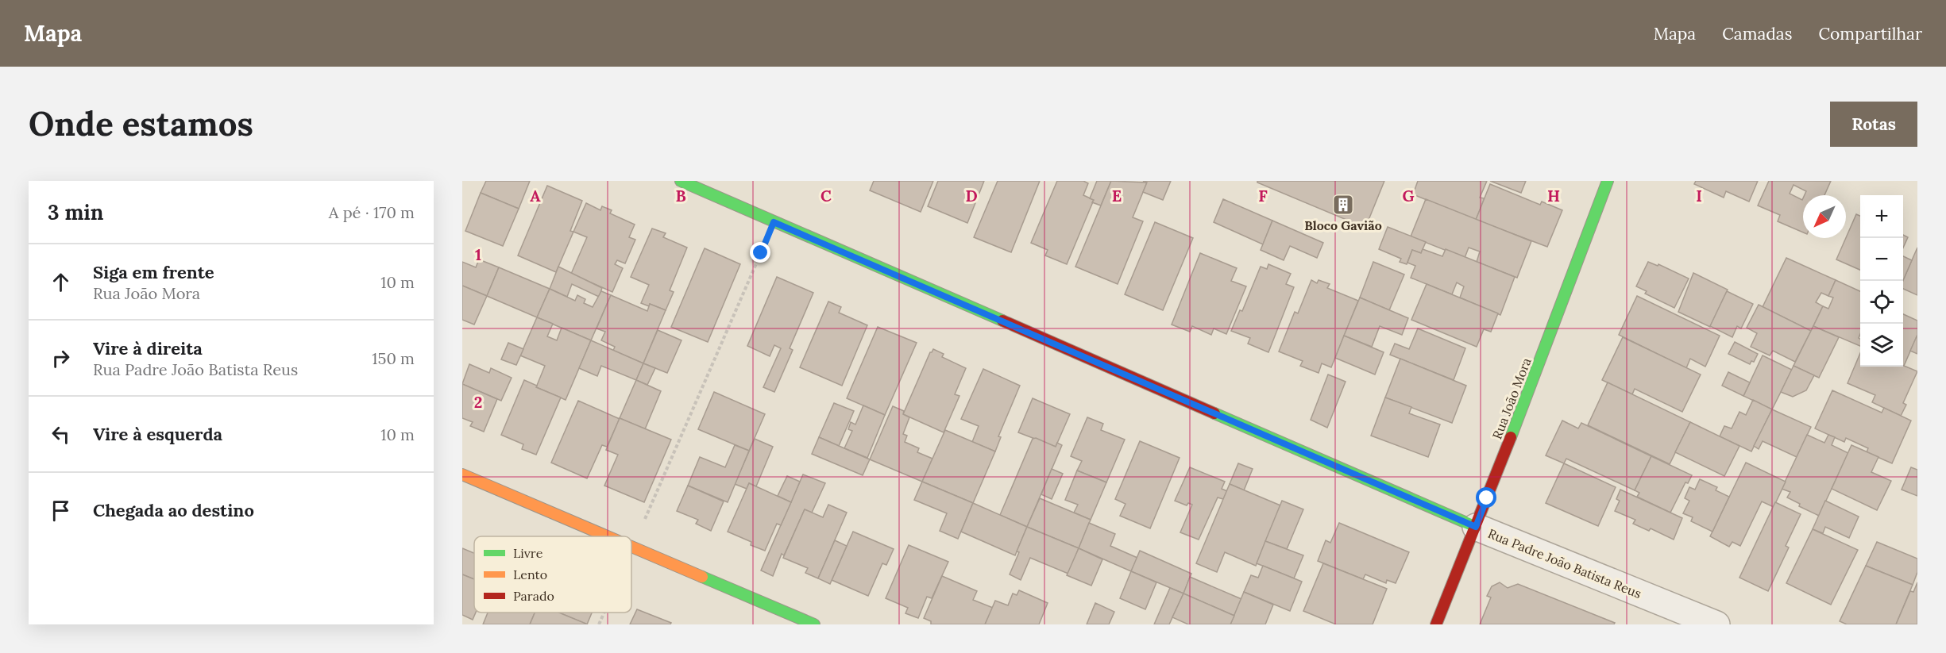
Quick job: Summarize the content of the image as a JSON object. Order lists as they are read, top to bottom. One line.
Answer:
{"streets":{"street":["Rua João Mora","Rua Padre João Batista Reus"]},"crossings":[["Rua João Mora","Rua Padre João Batista Reus"]],"places":{"building":["Bloco Gavião"]},"legend":["Livre","Lento","Parado"],"north":"bottom left","page":{"header":"Mapa","nav":["Mapa","Camadas","Compartilhar"],"buttons":"Rotas","title":"Onde estamos","heading":["3 min","A pé · 170 m"],"map_buttons":["+","−"],"list":[["Siga em frente","Rua João Mora","10 m"],["Vire à direita","Rua Padre João Batista Reus","150 m"],["Vire à esquerda","10 m"],"Chegada ao destino"]},"grid":{"columns":["A","B","C","D","E","F","G","H","I"],"rows":["1","2"]}}
